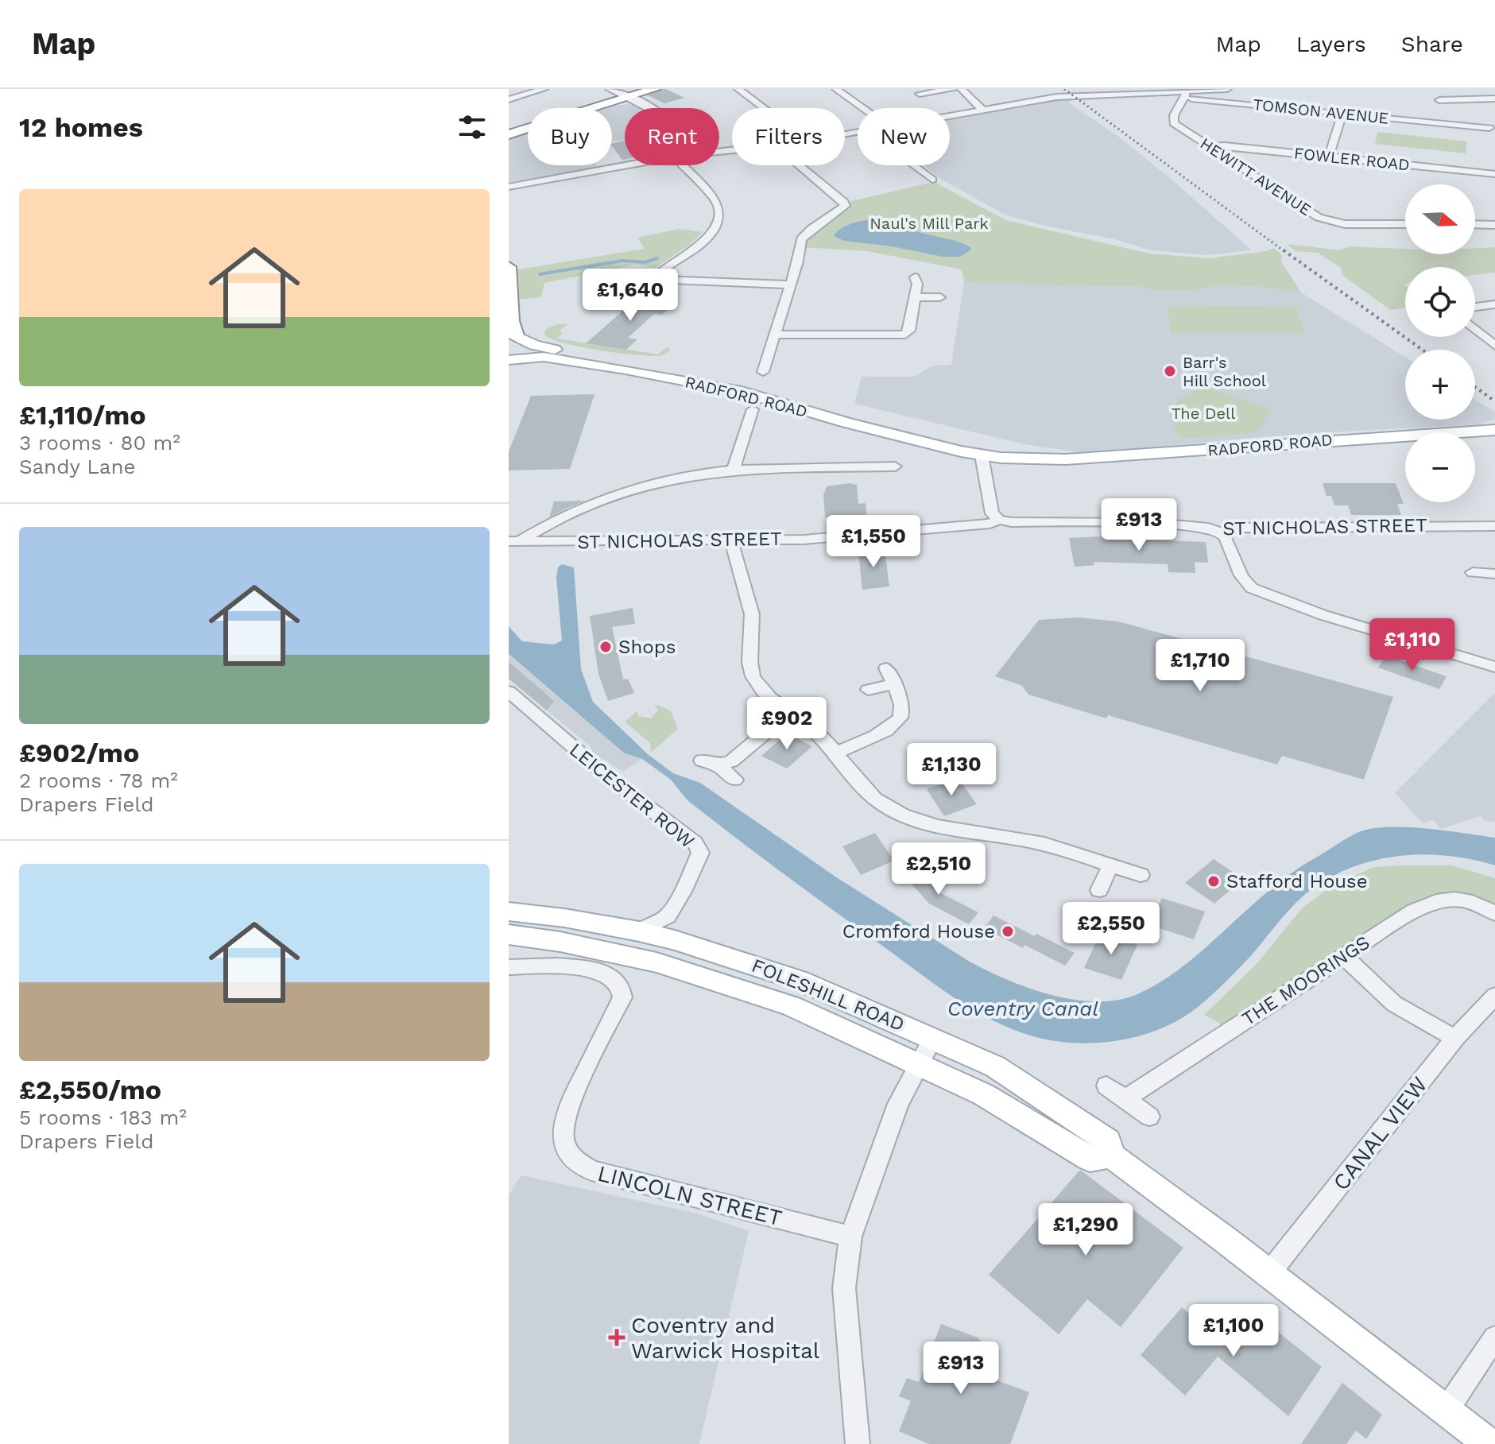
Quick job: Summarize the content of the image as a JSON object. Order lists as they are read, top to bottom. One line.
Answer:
{"streets":{"main road":["RADFORD ROAD","FOLESHILL ROAD"],"street":["TOMSON AVENUE","FOWLER ROAD","HEWITT AVENUE","ST NICHOLAS STREET","LEICESTER ROW","THE MOORINGS","CANAL VIEW","LINCOLN STREET"]},"crossings":[["TOMSON AVENUE","HEWITT AVENUE"],["FOWLER ROAD","HEWITT AVENUE"],["FOLESHILL ROAD","CANAL VIEW"]],"water":["Coventry Canal"],"parks":["Naul's Mill Park","The Dell"],"places":{"other":["Barr's Hill School","Shops","Stafford House","Cromford House"],"health":["Coventry and Warwick Hospital"]},"north":"right","page":{"header":"Map","nav":["Map","Layers","Share"],"heading":"12 homes","chip":["Buy","Rent","Filters","New"],"list":[{"name":"£1,110/mo","note":"3 rooms · 80 m² · Sandy Lane"},{"name":"£902/mo","note":"2 rooms · 78 m² · Drapers Field"},{"name":"£2,550/mo","note":"5 rooms · 183 m² · Drapers Field"}],"map_buttons":["+","−"],"price":["£1,640","£913","£1,550","£1,110","£1,710","£902","£1,130","£2,510","£2,550","£1,290","£1,100","£913"]}}
